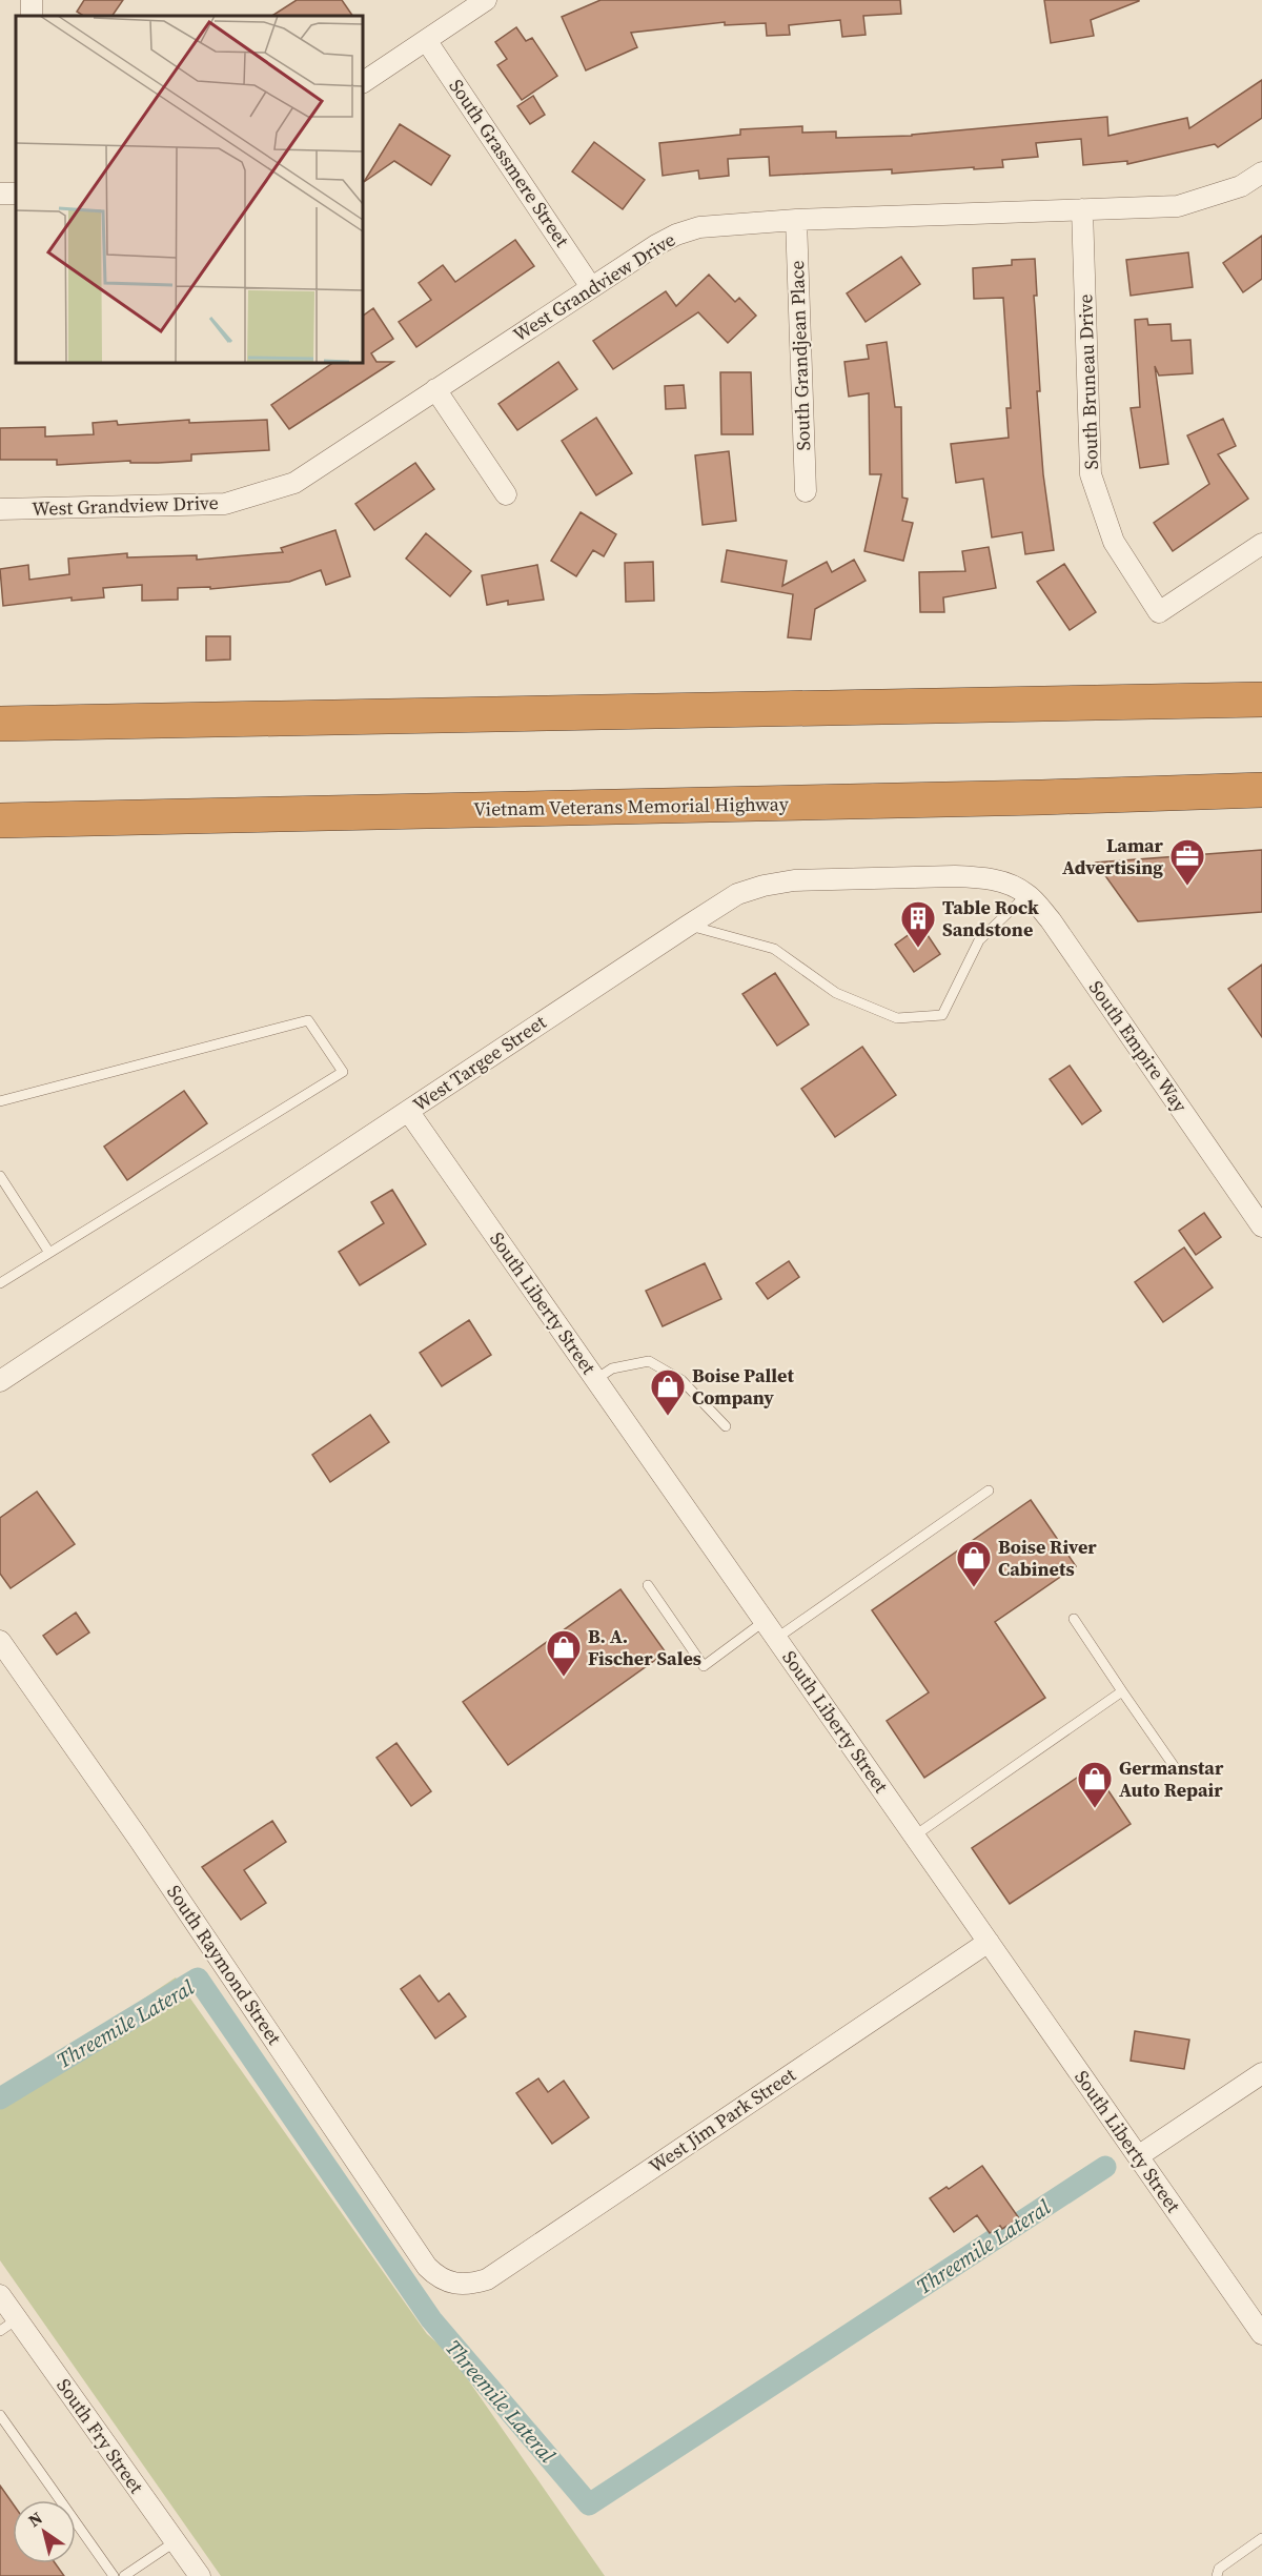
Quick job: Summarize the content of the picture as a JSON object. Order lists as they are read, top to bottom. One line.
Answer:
{"streets":{"highway":["Vietnam Veterans Memorial Highway"],"street":["South Grassmere Street","West Grandview Drive","South Grandjean Place","South Bruneau Drive","South Empire Way","West Targee Street","South Liberty Street","South Raymond Street","West Jim Park Street","South Fry Street"]},"crossings":[["South Grassmere Street","West Grandview Drive"],["West Grandview Drive","South Grandjean Place"],["West Grandview Drive","South Bruneau Drive"],["South Empire Way","West Targee Street"],["West Targee Street","South Liberty Street"],["South Liberty Street","West Jim Park Street"],["South Raymond Street","West Jim Park Street"]],"water":["Threemile Lateral"],"places":{"office":["Lamar Advertising"],"building":["Table Rock Sandstone"],"shop":["Boise Pallet Company","Boise River Cabinets","B. A. Fischer Sales","Germanstar Auto Repair"]},"north":"top left"}
